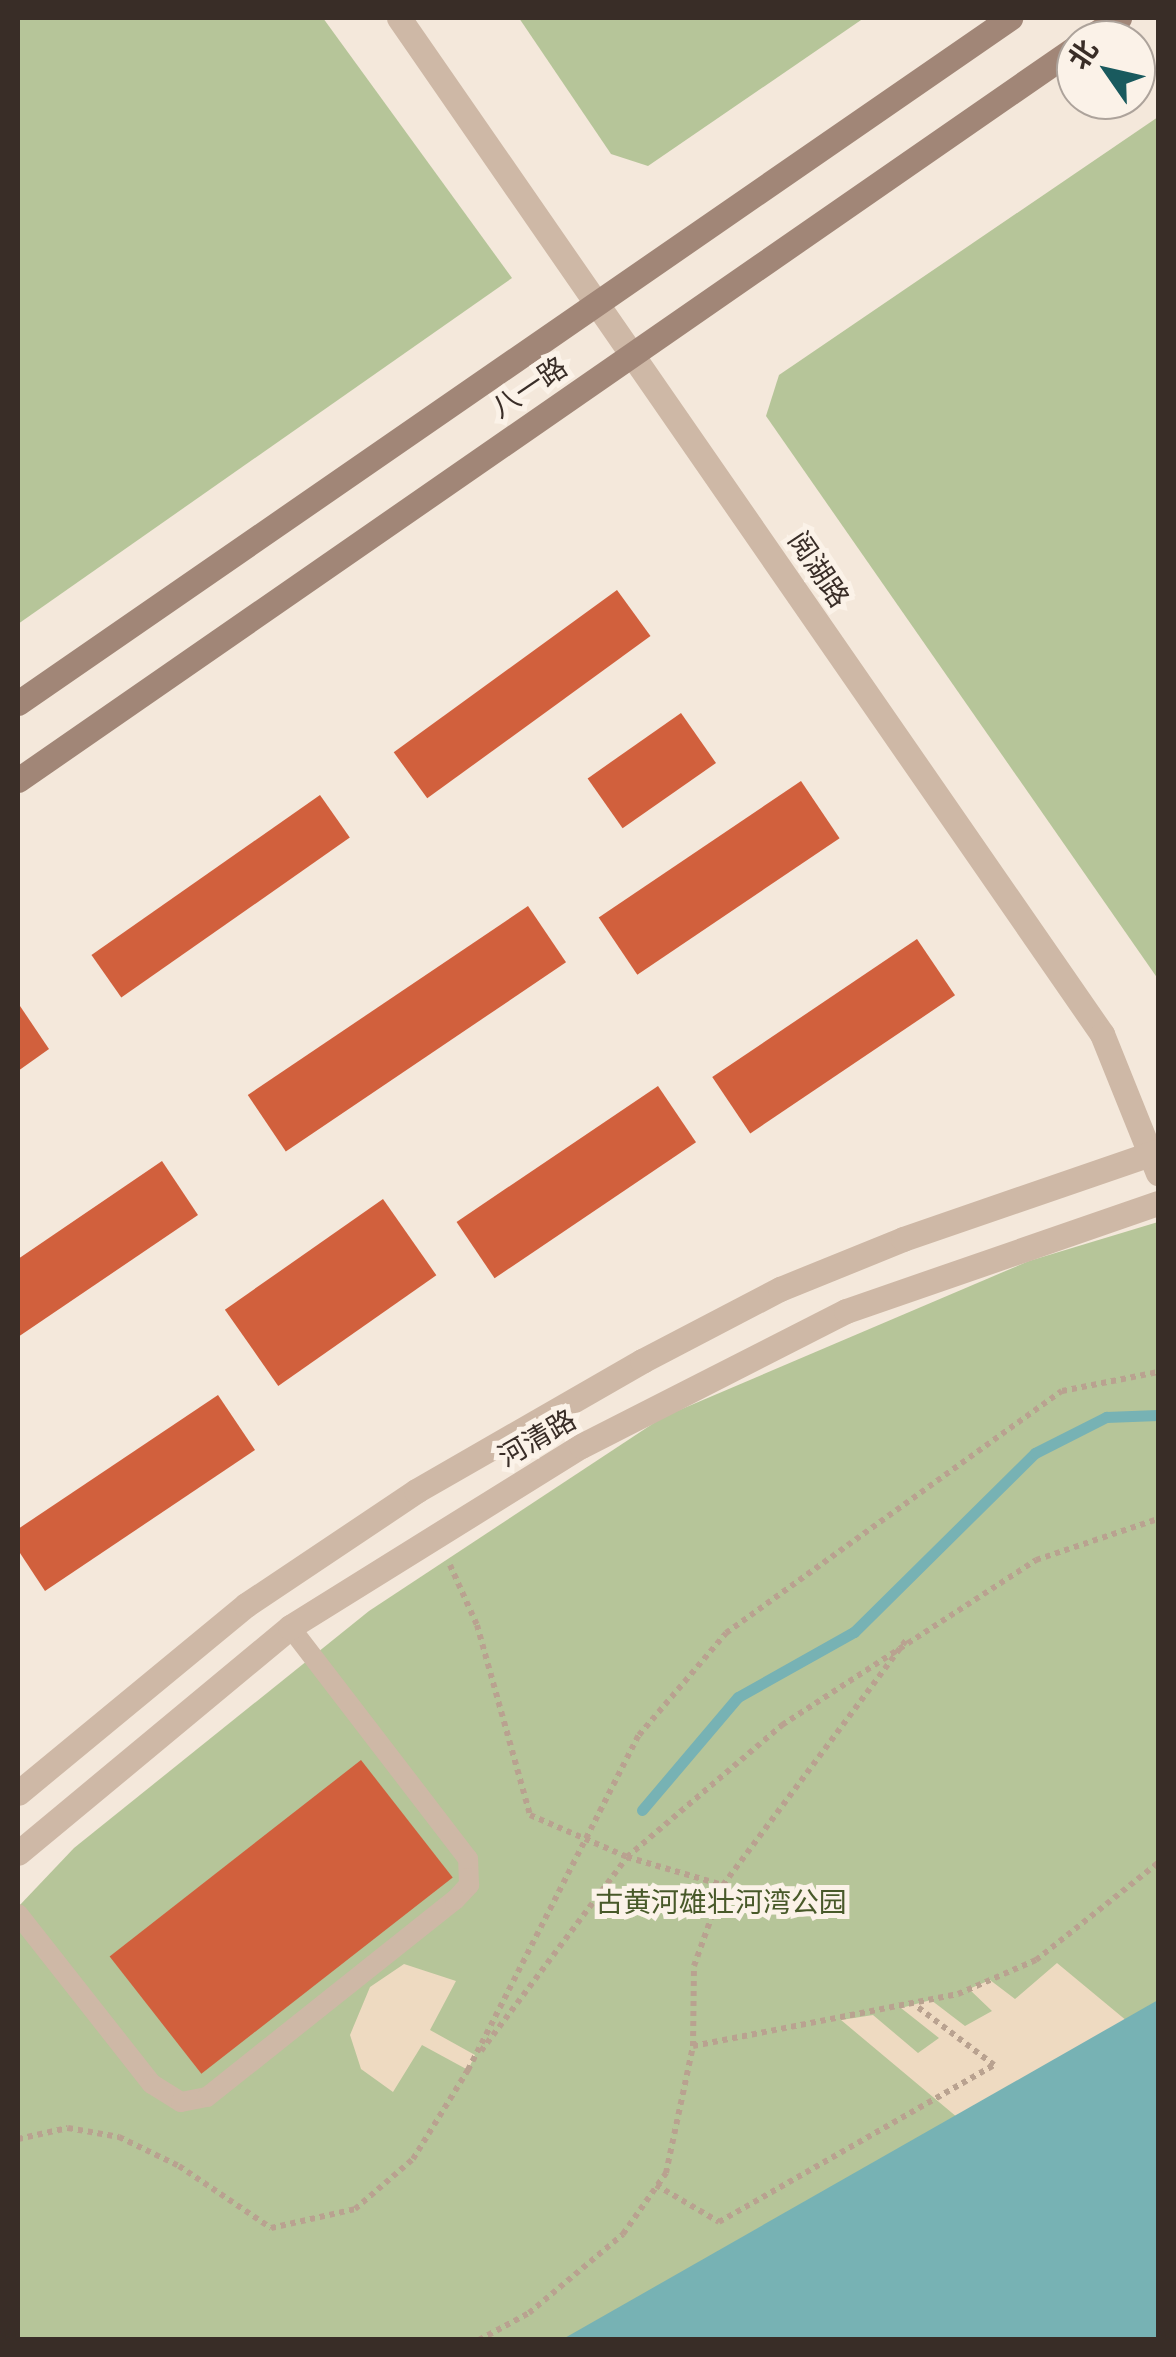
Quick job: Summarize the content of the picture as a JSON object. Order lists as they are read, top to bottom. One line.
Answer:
{"streets":{"main road":["八一路"],"street":["阅湖路","河清路"]},"crossings":[["八一路","阅湖路"],["阅湖路","河清路"]],"parks":["古黄河雄壮河湾公园"],"north":"top left"}
